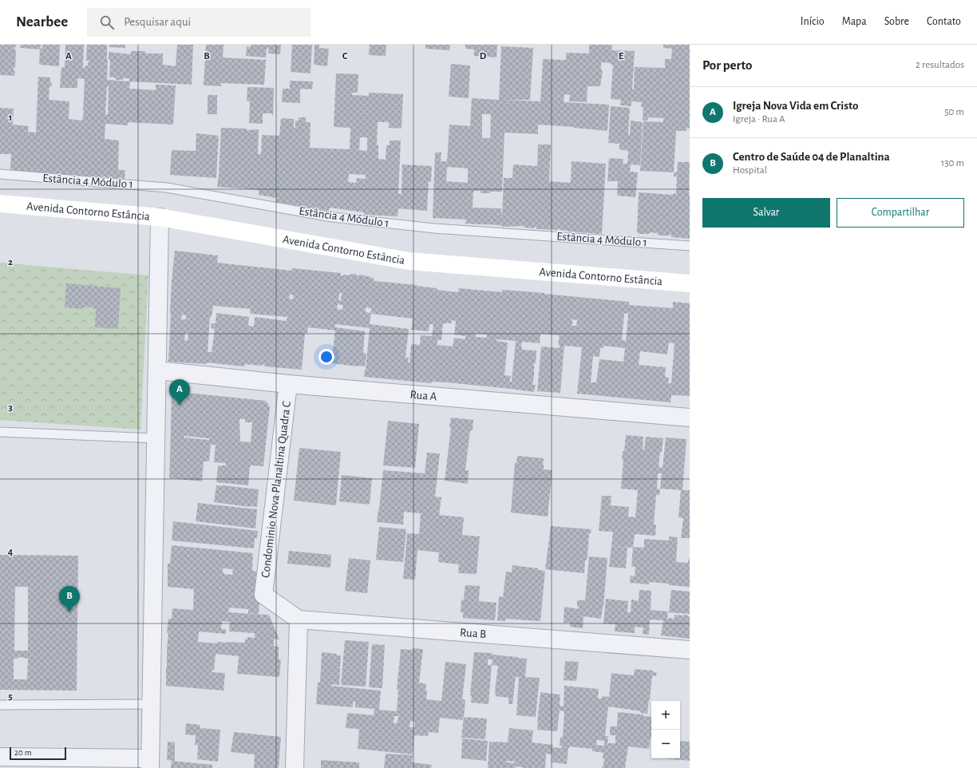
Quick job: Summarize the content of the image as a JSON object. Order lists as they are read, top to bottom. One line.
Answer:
{"streets":{"street":["Avenida Contorno Estância","Rua A","Condominio Nova Planaltina Quadra C","Rua B"],"lane":["Estância 4 Módulo 1"]},"crossings":[["Rua A","Condominio Nova Planaltina Quadra C"],["Condominio Nova Planaltina Quadra C","Rua B"]],"scale_bar":"20 m","page":{"header":"Nearbee","search":"Pesquisar aqui","nav":["Início","Mapa","Sobre","Contato"],"heading":["Por perto","2 resultados"],"list":[{"mark":"A","name":"Igreja Nova Vida em Cristo","note":"Igreja · Rua A","value":"50 m"},{"mark":"B","name":"Centro de Saúde 04 de Planaltina","note":"Hospital","value":"130 m"}],"buttons":["Salvar","Compartilhar"],"pins":["A","B"],"map_buttons":["+","−"],"scale":"20 m"},"grid":{"columns":["A","B","C","D","E"],"rows":["1","2","3","4","5"]}}
